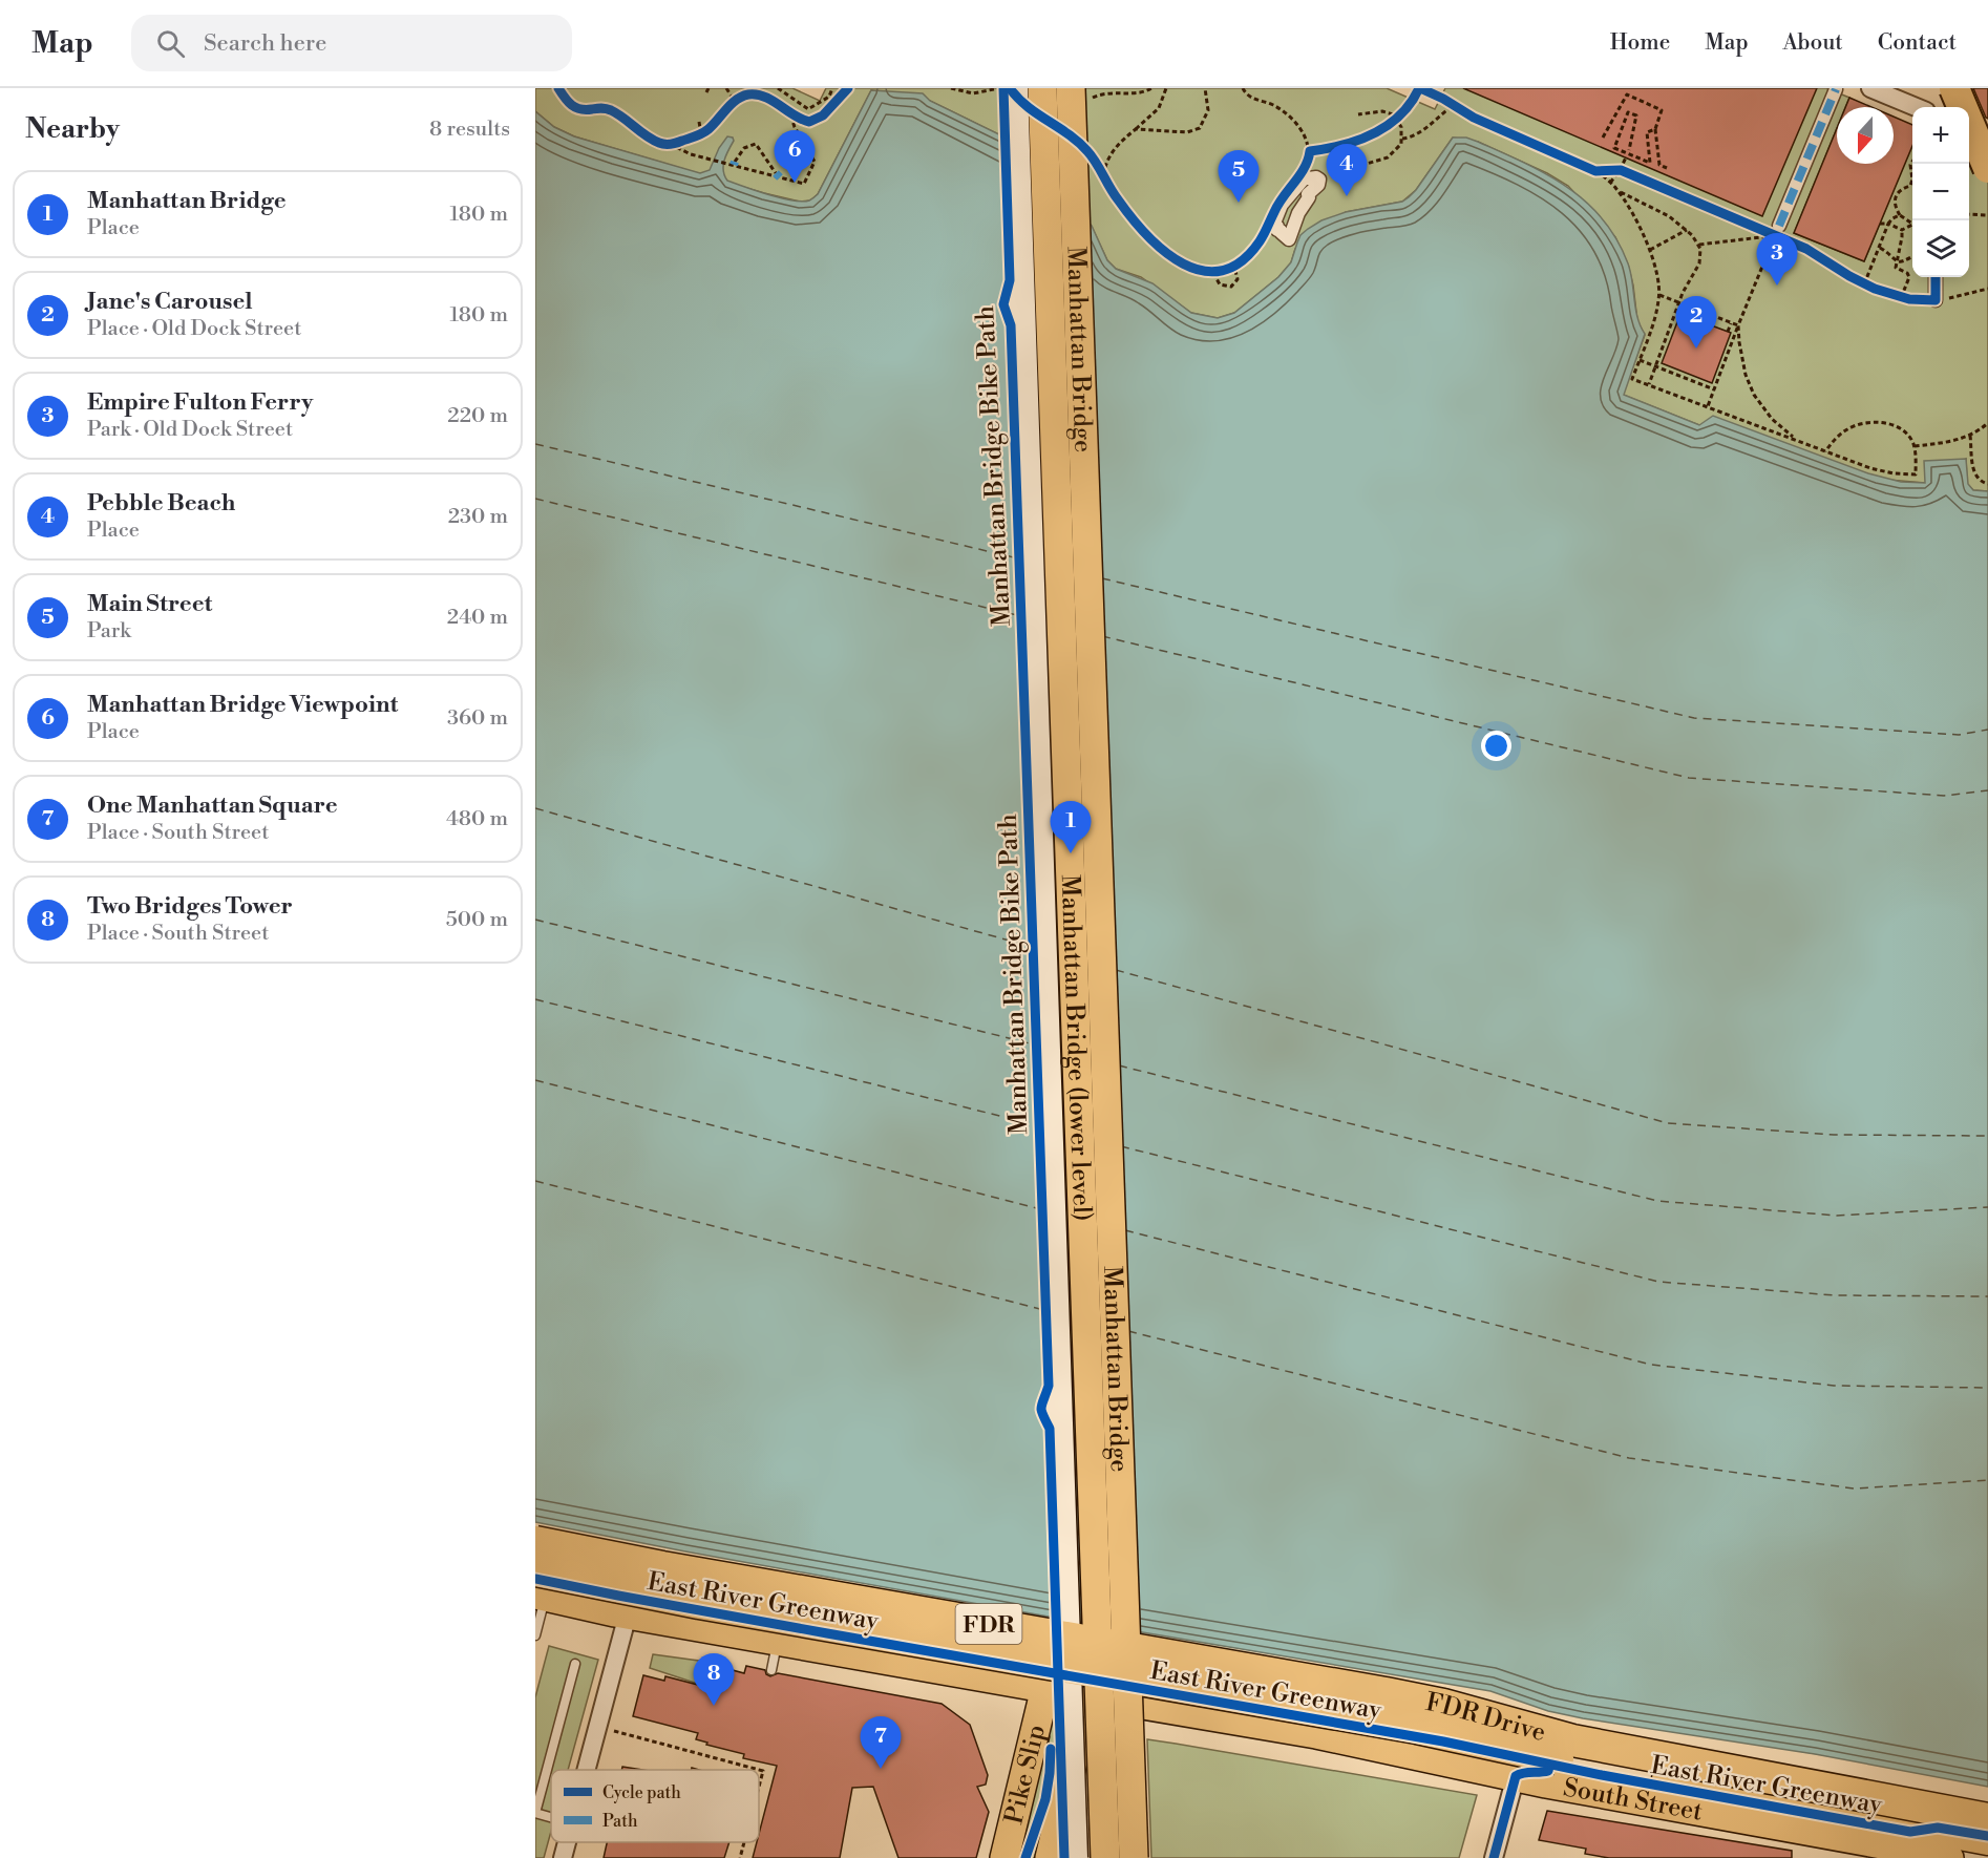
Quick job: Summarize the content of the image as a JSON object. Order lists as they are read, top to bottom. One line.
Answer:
{"streets":{"highway":["FDR","FDR Drive"],"main road":["Manhattan Bridge","Manhattan Bridge (lower level)","Pike Slip","South Street"],"cycle path":["Manhattan Bridge Bike Path","East River Greenway"]},"crossings":[["FDR Drive","South Street"],["Pike Slip","South Street"]],"legend":["Cycle path","Path"],"north":"bottom","page":{"header":"Map","search":"Search here","nav":["Home","Map","About","Contact"],"heading":["Nearby","8 results"],"map_buttons":["+","−"],"pins":["6","4","5","3","2","1","8","7"],"list":[{"mark":"1","name":"Manhattan Bridge","note":"Place","value":"180 m"},{"mark":"2","name":"Jane's Carousel","note":"Place · Old Dock Street","value":"180 m"},{"mark":"3","name":"Empire Fulton Ferry","note":"Park · Old Dock Street","value":"220 m"},{"mark":"4","name":"Pebble Beach","note":"Place","value":"230 m"},{"mark":"5","name":"Main Street","note":"Park","value":"240 m"},{"mark":"6","name":"Manhattan Bridge Viewpoint","note":"Place","value":"360 m"},{"mark":"7","name":"One Manhattan Square","note":"Place · South Street","value":"480 m"},{"mark":"8","name":"Two Bridges Tower","note":"Place · South Street","value":"500 m"}]}}
